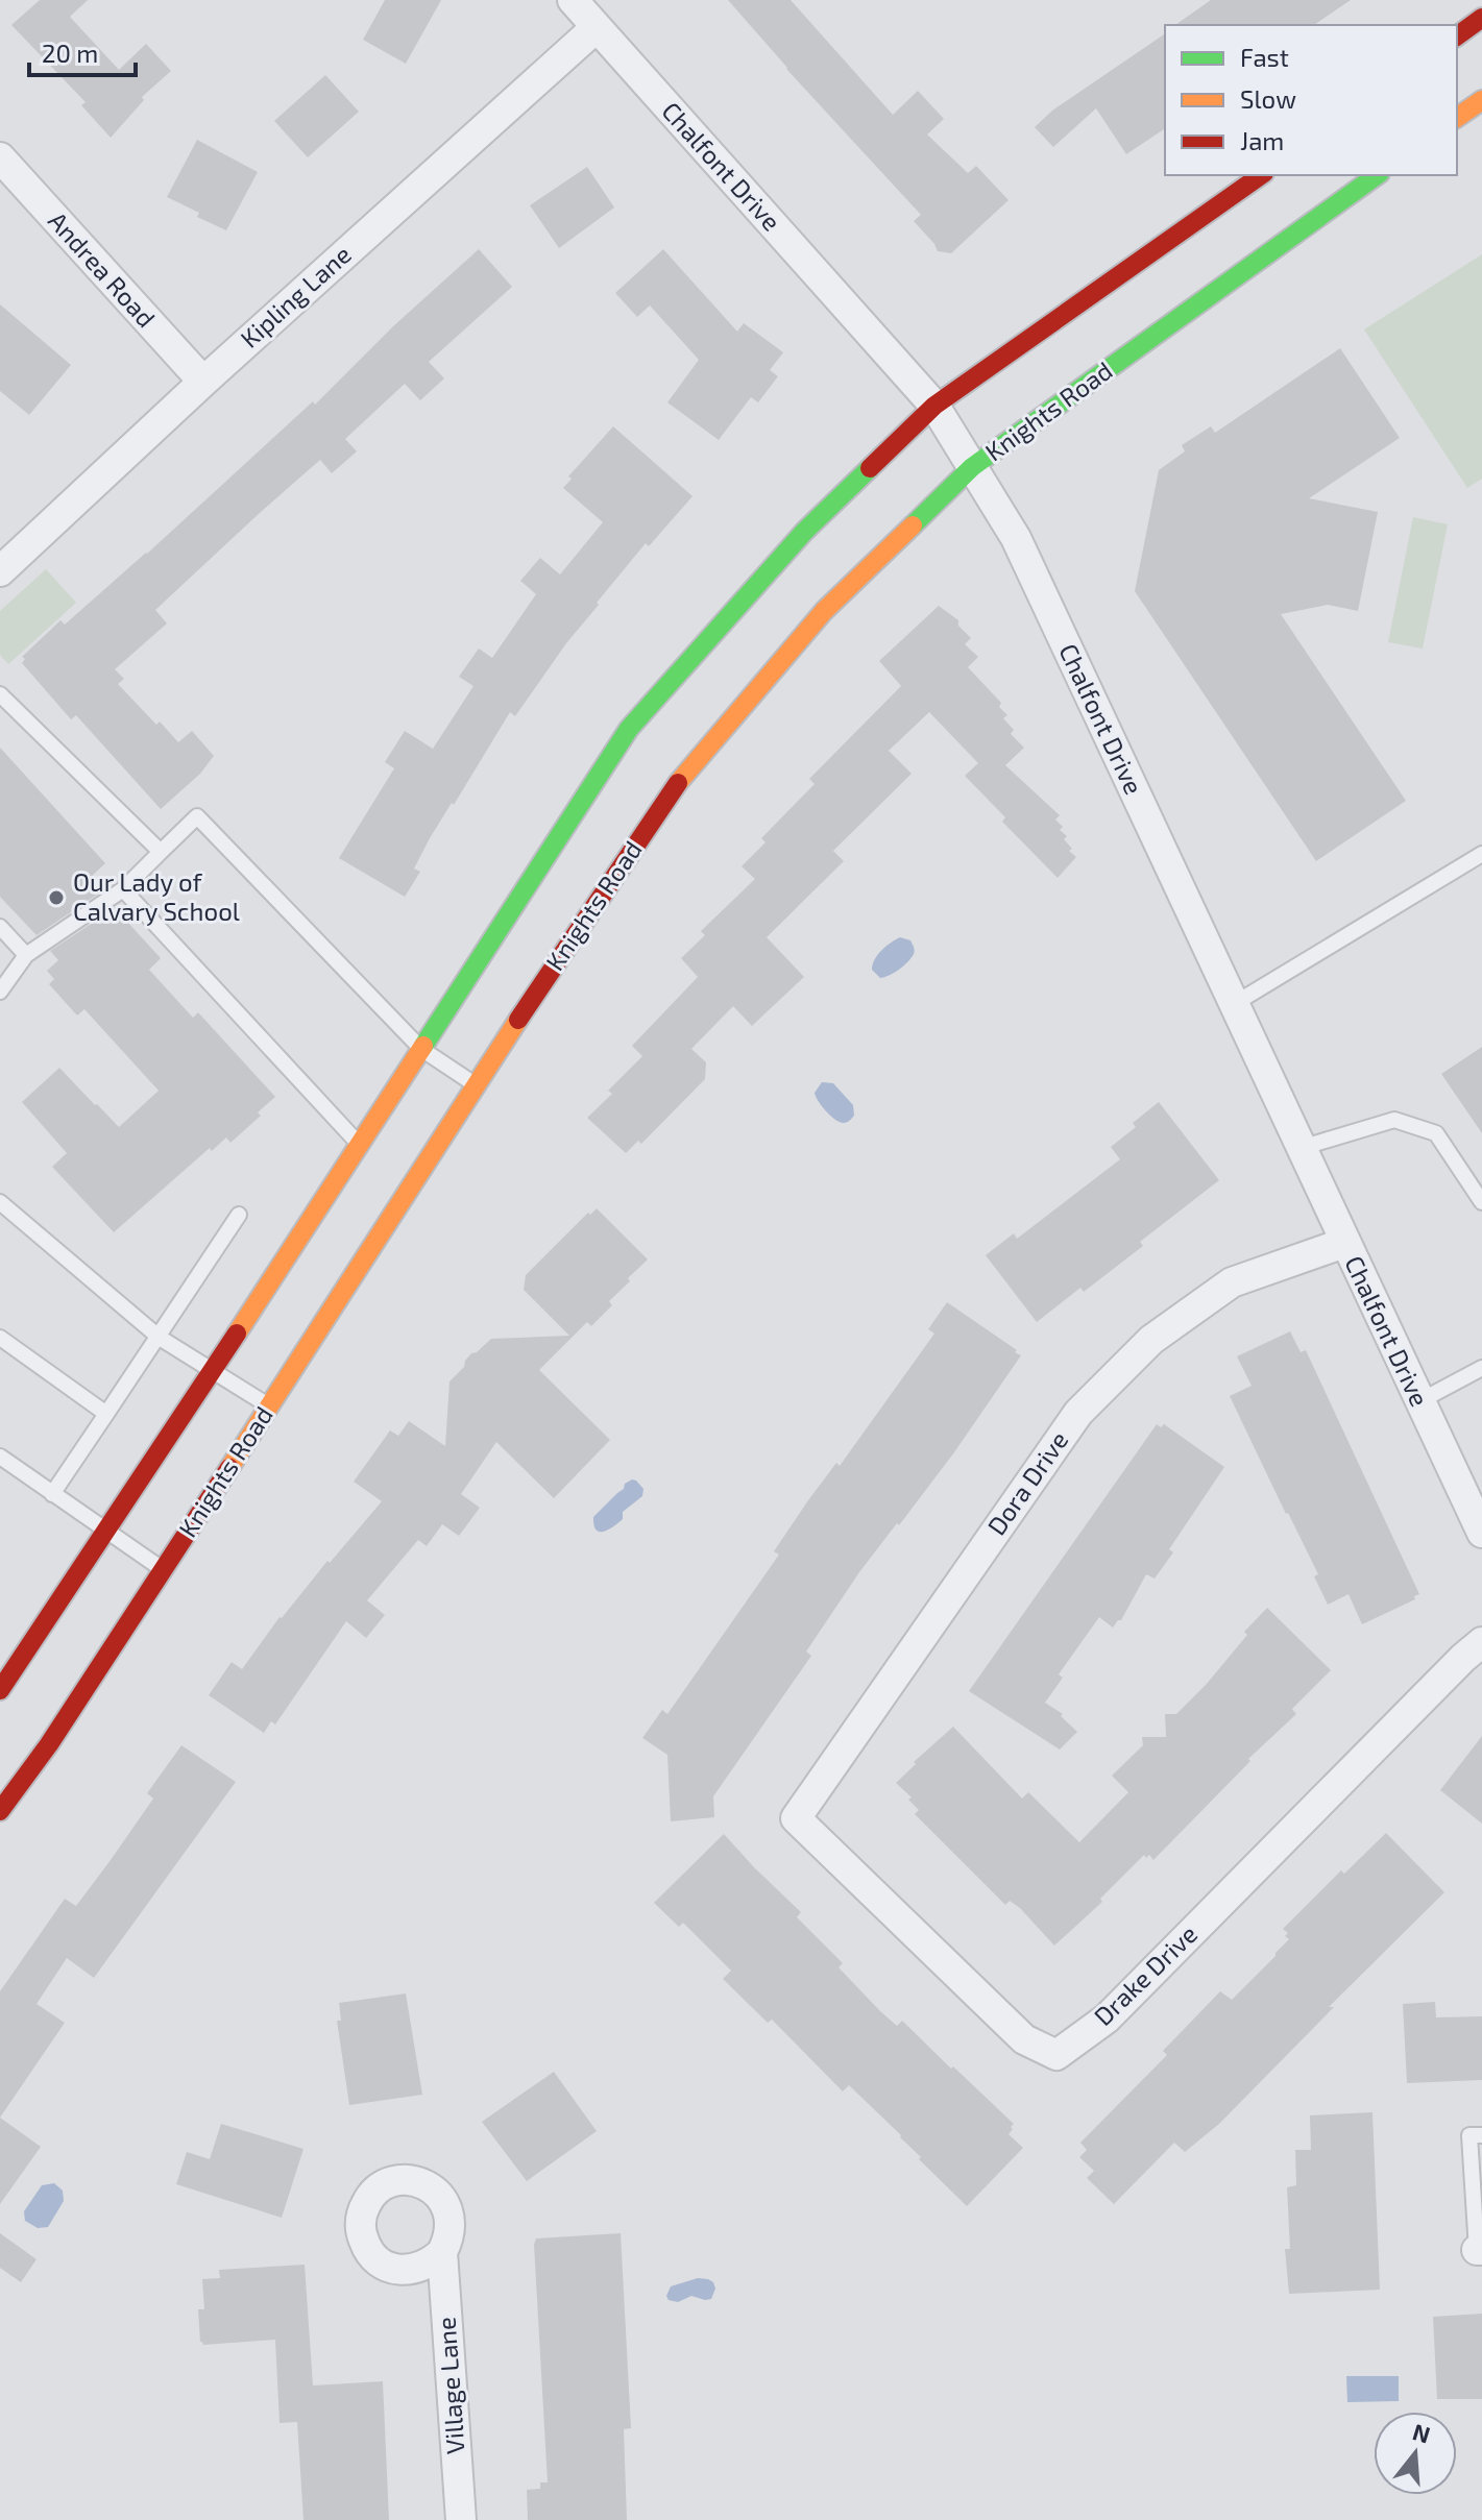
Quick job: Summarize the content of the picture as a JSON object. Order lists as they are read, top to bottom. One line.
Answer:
{"streets":{"main road":["Knights Road"],"street":["Chalfont Drive","Andrea Road","Kipling Lane","Dora Drive","Drake Drive","Village Lane"]},"crossings":[["Chalfont Drive","Kipling Lane"],["Chalfont Drive","Knights Road"],["Chalfont Drive","Dora Drive"],["Andrea Road","Kipling Lane"],["Dora Drive","Drake Drive"]],"places":["Our Lady of Calvary School"],"legend":["Fast","Slow","Jam"],"scale_bar":"20 m","north":"top"}
